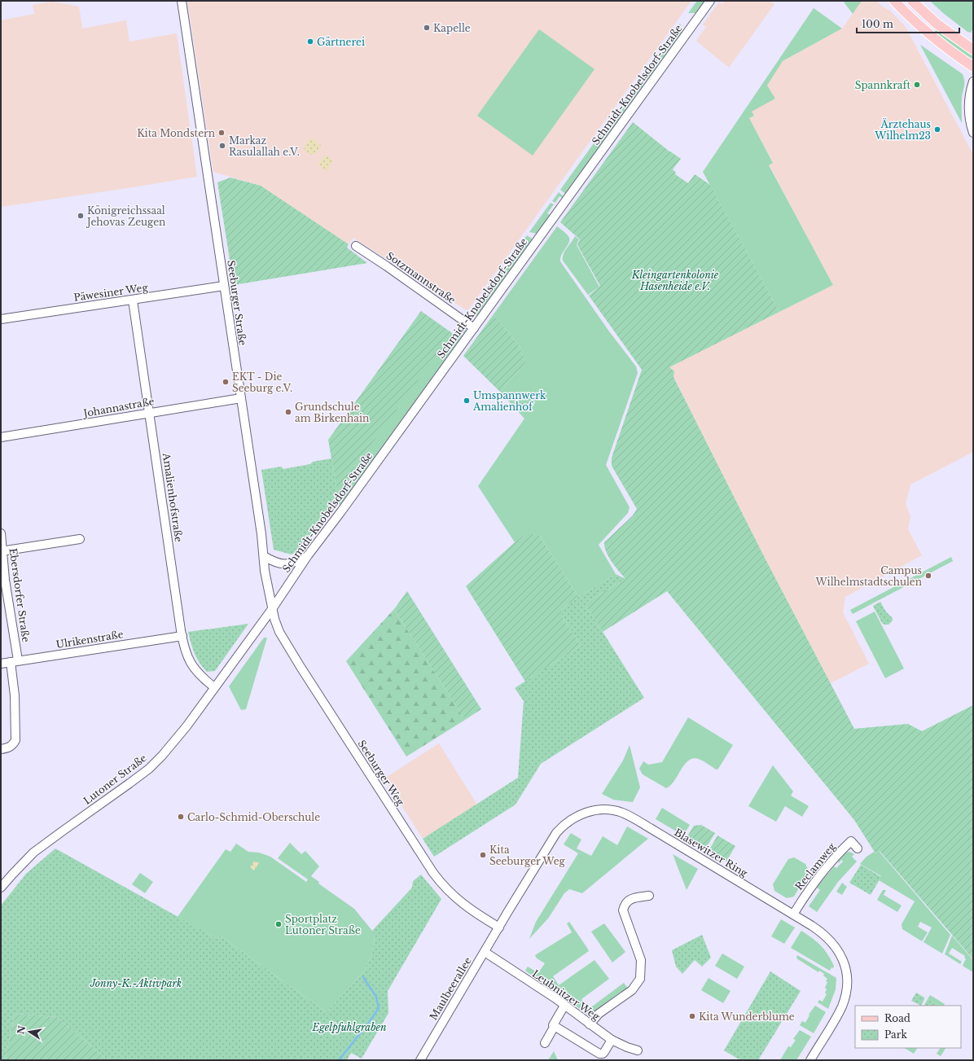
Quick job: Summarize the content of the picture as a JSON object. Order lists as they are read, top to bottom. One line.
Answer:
{"streets":{"street":["Schmidt-Knobelsdorf-Straße","Sotzmannstraße","Päwesiner Weg","Seeburger Straße","Johannastraße","Amalienhofstraße","Ebersdorfer Straße","Ulrikenstraße","Seeburger Weg","Lutoner Straße","Blasewitzer Ring","Reclamweg","Maulbeerallee","Leubnitzer Weg"]},"crossings":[["Schmidt-Knobelsdorf-Straße","Sotzmannstraße"],["Schmidt-Knobelsdorf-Straße","Seeburger Straße"],["Schmidt-Knobelsdorf-Straße","Seeburger Weg"],["Schmidt-Knobelsdorf-Straße","Lutoner Straße"],["Päwesiner Weg","Seeburger Straße"],["Päwesiner Weg","Amalienhofstraße"],["Seeburger Straße","Johannastraße"],["Seeburger Straße","Seeburger Weg"],["Seeburger Straße","Lutoner Straße"],["Johannastraße","Amalienhofstraße"],["Amalienhofstraße","Ulrikenstraße"],["Amalienhofstraße","Lutoner Straße"],["Ebersdorfer Straße","Ulrikenstraße"],["Seeburger Weg","Lutoner Straße"],["Seeburger Weg","Blasewitzer Ring"],["Seeburger Weg","Maulbeerallee"],["Blasewitzer Ring","Reclamweg"],["Blasewitzer Ring","Maulbeerallee"],["Maulbeerallee","Leubnitzer Weg"]],"parks":["Kleingartenkolonie Hasenheide e.V.","Jonny-K.-Aktivpark","Egelpfuhlgraben"],"places":["Kapelle","Gärtnerei","Spannkraft","Ärztehaus Wilhelm23","Kita Mondstern","Markaz Rasulallah e.V.","Königreichssaal Jehovas Zeugen","EKT - Die Seeburg e.V.","Umspannwerk Amalienhof","Grundschule am Birkenhain","Campus Wilhelmstadtschulen","Carlo-Schmid-Oberschule","Kita Seeburger Weg","Sportplatz Lutoner Straße","Kita Wunderblume"],"legend":["Road","Park"],"scale_bar":"100 m","north":"left"}
